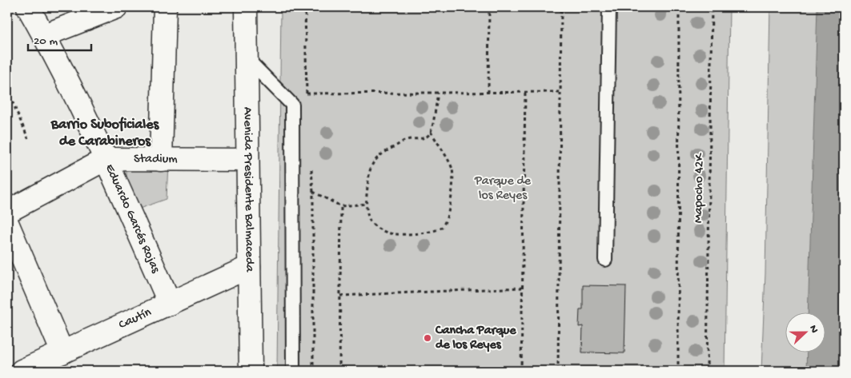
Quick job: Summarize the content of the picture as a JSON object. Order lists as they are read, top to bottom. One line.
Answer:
{"streets":{"street":["Stadium","Avenida Presidente Balmaceda","Eduardo Garcés Rojas","Cautín"],"path":["Mapocho 42K"]},"crossings":[["Stadium","Avenida Presidente Balmaceda"],["Stadium","Eduardo Garcés Rojas"],["Avenida Presidente Balmaceda","Cautín"],["Eduardo Garcés Rojas","Cautín"]],"districts":["Barrio Suboficiales de Carabineros"],"parks":["Parque de los Reyes"],"places":["Cancha Parque de los Reyes"],"scale_bar":"20 m","north":"right"}
